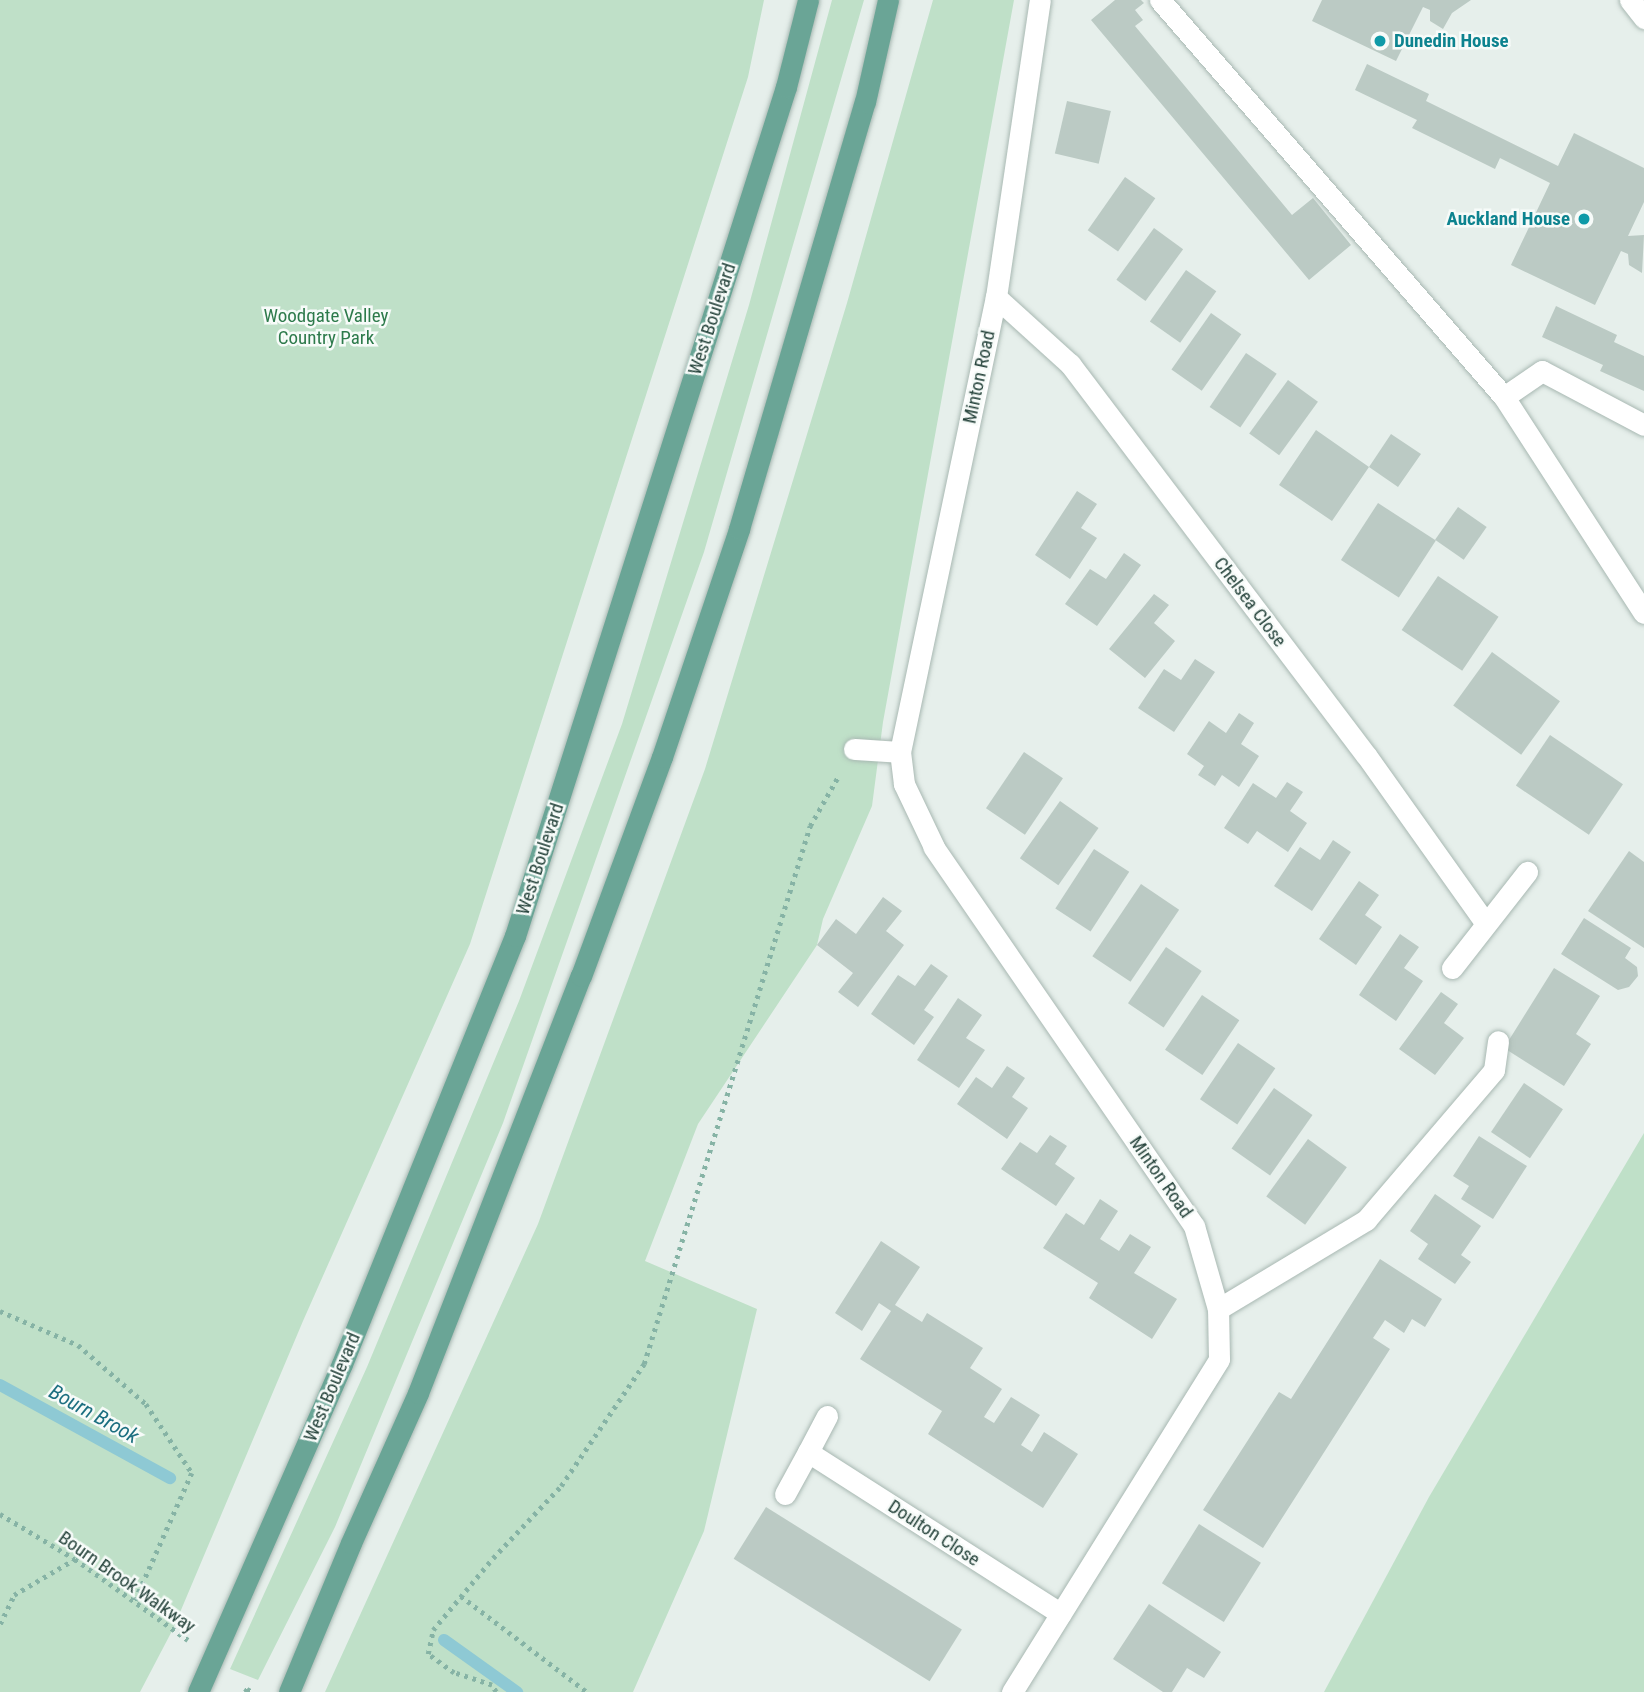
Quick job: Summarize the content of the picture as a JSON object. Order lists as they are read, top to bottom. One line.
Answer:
{"streets":{"main road":["West Boulevard"],"street":["Minton Road","Chelsea Close","Doulton Close"],"path":["Bourn Brook Walkway"]},"crossings":[["Minton Road","Chelsea Close"],["Minton Road","Doulton Close"]],"water":["Bourn Brook"],"parks":["Woodgate Valley Country Park"],"places":["Dunedin House","Auckland House"]}
